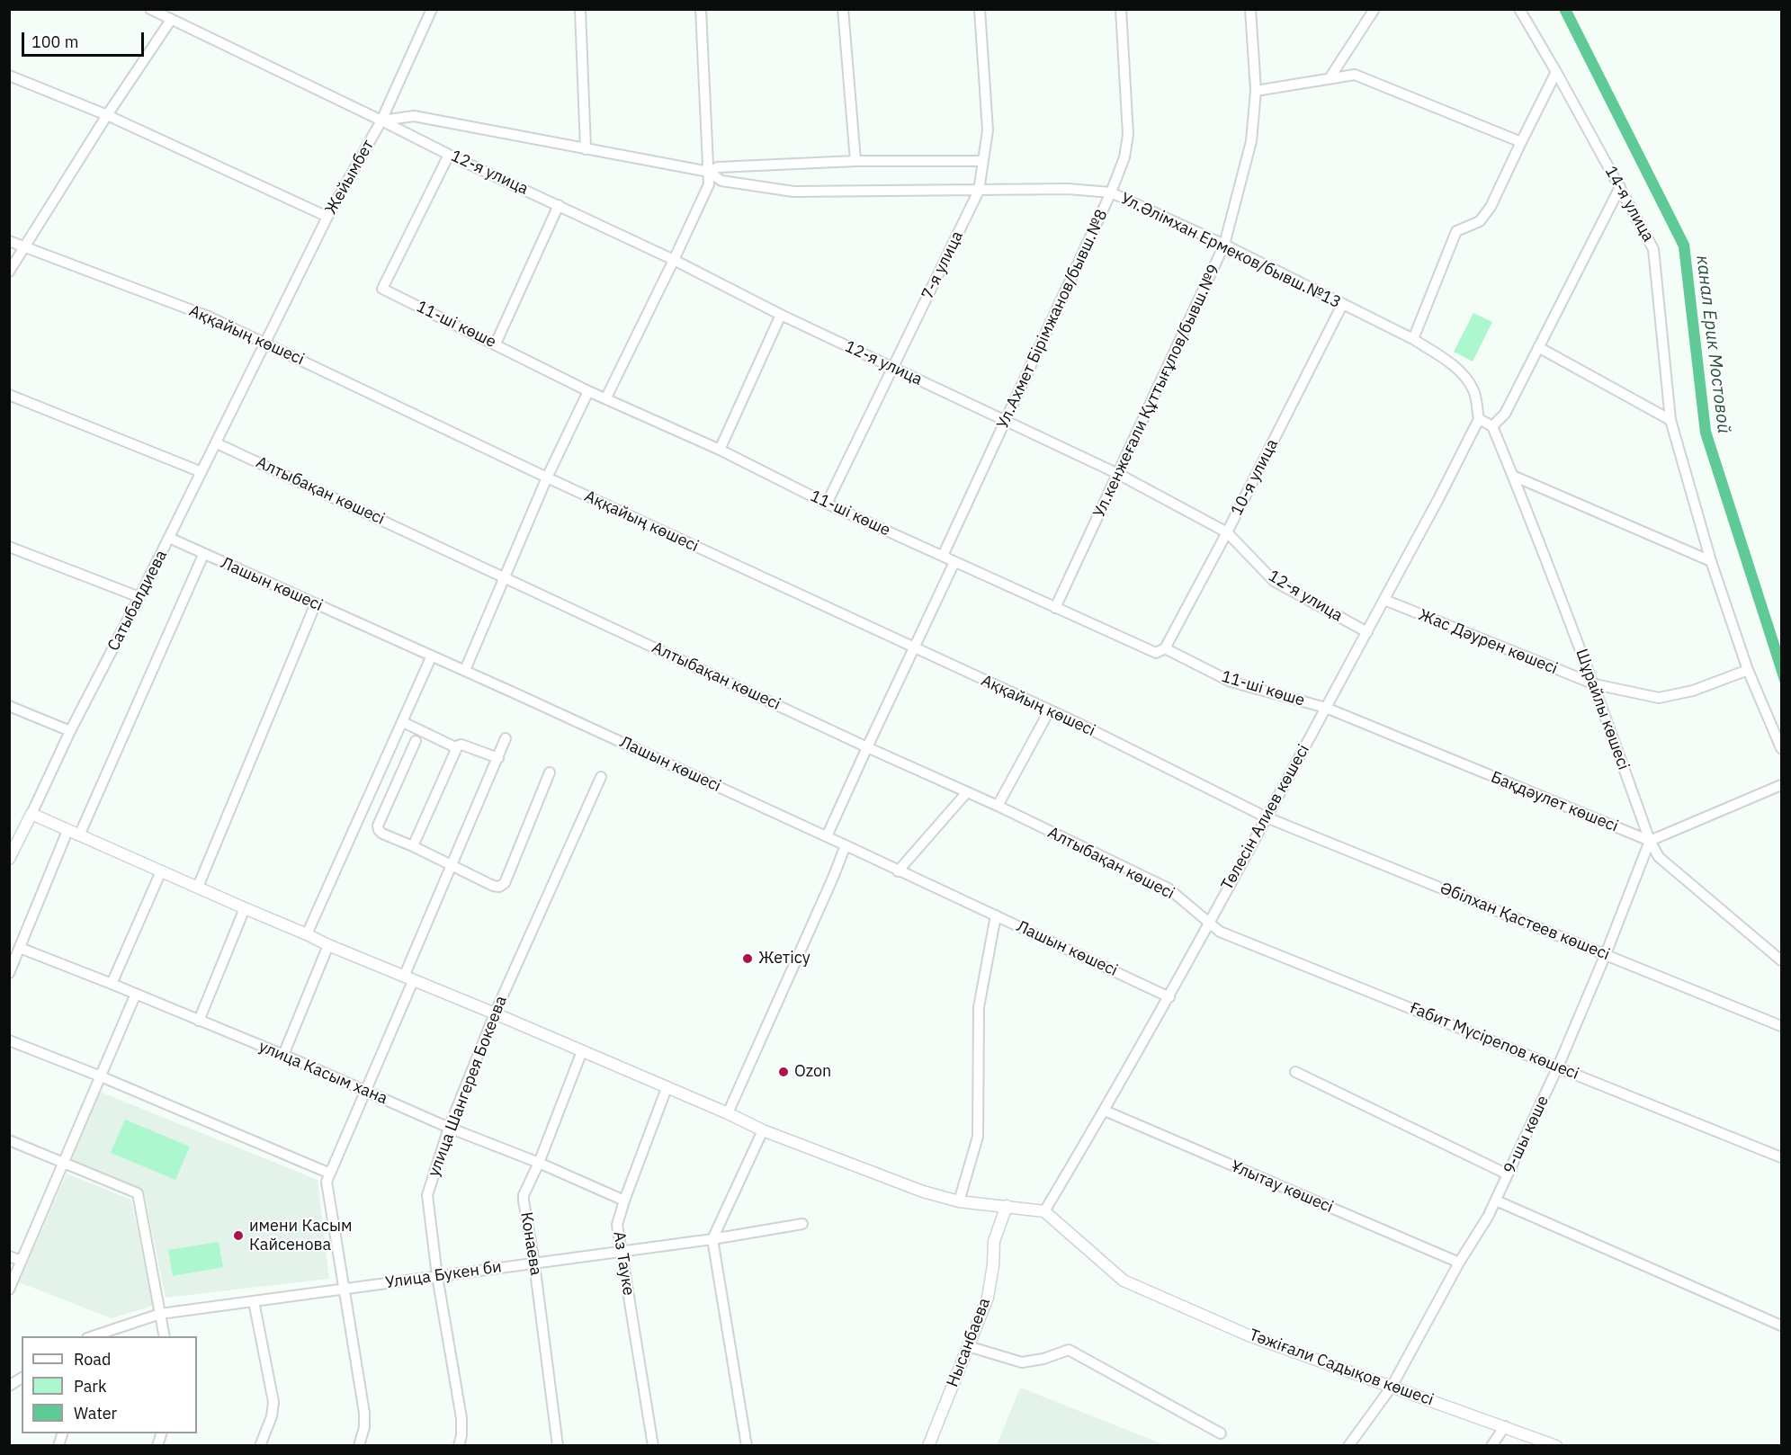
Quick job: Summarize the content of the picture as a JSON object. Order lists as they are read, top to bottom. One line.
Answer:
{"streets":{"street":["12-я улица","Жейымбет","14-я улица","Ул.Әлімхан Ермеков/бывш.№13","7-я улица","Ул.Ахмет Бірімжанов/бывш.№8","11-ші көше","Аққайың көшесі","Ул.кенжеғали Құттығұлов/бывш.№9","10-я улица","Алтыбақан көшесі","Лашын көшесі","Сатыбалдиева","Жас Дәурен көшесі","Шұрайлы көшесі","Бақдәулет көшесi","Төлесін Алиев көшесі","Әбілхан Қастеев көшесi","Ғабит Мүсірепов көшесi","улица Касым хана","улица Шангерея Бокеева","9-шы көше","Ұлытау көшесi","Конаева","Аз Тауке","Улица Букен би","Нысанбаева","Тәжіғали Садықов көшесі"]},"crossings":[["12-я улица","Жейымбет"],["12-я улица","Ул.Әлімхан Ермеков/бывш.№13"],["12-я улица","7-я улица"],["12-я улица","Ул.Ахмет Бірімжанов/бывш.№8"],["12-я улица","11-ші көше"],["12-я улица","Ул.кенжеғали Құттығұлов/бывш.№9"],["12-я улица","10-я улица"],["12-я улица","Төлесін Алиев көшесі"],["Жейымбет","Ул.Әлімхан Ермеков/бывш.№13"],["Жейымбет","Аққайың көшесі"],["Жейымбет","Сатыбалдиева"],["14-я улица","Жас Дәурен көшесі"],["Ул.Әлімхан Ермеков/бывш.№13","7-я улица"],["Ул.Әлімхан Ермеков/бывш.№13","Ул.Ахмет Бірімжанов/бывш.№8"],["Ул.Әлімхан Ермеков/бывш.№13","Ул.кенжеғали Құттығұлов/бывш.№9"],["Ул.Әлімхан Ермеков/бывш.№13","10-я улица"],["Ул.Әлімхан Ермеков/бывш.№13","Төлесін Алиев көшесі"],["7-я улица","11-ші көше"],["Ул.Ахмет Бірімжанов/бывш.№8","11-ші көше"],["11-ші көше","Ул.кенжеғали Құттығұлов/бывш.№9"],["11-ші көше","10-я улица"],["11-ші көше","Бақдәулет көшесi"],["11-ші көше","Төлесін Алиев көшесі"],["Аққайың көшесі","Сатыбалдиева"],["Аққайың көшесі","Төлесін Алиев көшесі"],["Аққайың көшесі","Әбілхан Қастеев көшесi"],["Алтыбақан көшесі","Сатыбалдиева"],["Алтыбақан көшесі","Төлесін Алиев көшесі"],["Алтыбақан көшесі","Ғабит Мүсірепов көшесi"],["Лашын көшесі","Сатыбалдиева"],["Лашын көшесі","Төлесін Алиев көшесі"],["Жас Дәурен көшесі","Шұрайлы көшесі"],["Жас Дәурен көшесі","Төлесін Алиев көшесі"],["Шұрайлы көшесі","Бақдәулет көшесi"],["Шұрайлы көшесі","9-шы көше"],["Бақдәулет көшесi","Төлесін Алиев көшесі"],["Бақдәулет көшесi","9-шы көше"],["Төлесін Алиев көшесі","Әбілхан Қастеев көшесi"],["Төлесін Алиев көшесі","Ғабит Мүсірепов көшесi"],["Төлесін Алиев көшесі","Ұлытау көшесi"],["Төлесін Алиев көшесі","Тәжіғали Садықов көшесі"],["Әбілхан Қастеев көшесi","9-шы көше"],["Ғабит Мүсірепов көшесi","9-шы көше"],["улица Касым хана","улица Шангерея Бокеева"],["улица Касым хана","Конаева"],["улица Касым хана","Аз Тауке"],["улица Шангерея Бокеева","Улица Букен би"],["9-шы көше","Ұлытау көшесi"],["9-шы көше","Тәжіғали Садықов көшесі"],["Конаева","Улица Букен би"],["Аз Тауке","Улица Букен би"]],"water":["канал Ерик Мостовой"],"places":["Жетісу","Ozon","имени Касым Кайсенова"],"legend":["Road","Park","Water"],"scale_bar":"100 m"}
